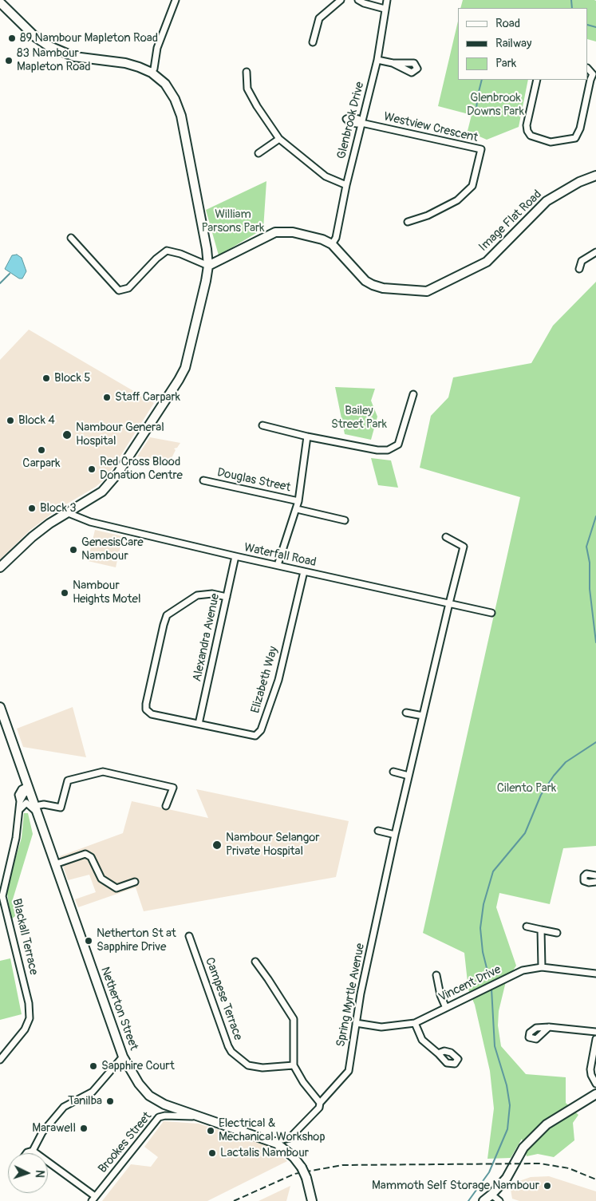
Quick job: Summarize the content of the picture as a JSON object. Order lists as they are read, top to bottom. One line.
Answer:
{"streets":{"main road":["Image Flat Road","Netherton Street"],"street":["Glenbrook Drive","Westview Crescent","Douglas Street","Waterfall Road","Alexandra Avenue","Elizabeth Way","Blackall Terrace","Vincent Drive","Spring Myrtle Avenue","Campese Terrace","Brookes Street"]},"crossings":[["Glenbrook Drive","Westview Crescent"],["Glenbrook Drive","Image Flat Road"],["Waterfall Road","Alexandra Avenue"],["Waterfall Road","Elizabeth Way"],["Waterfall Road","Spring Myrtle Avenue"],["Alexandra Avenue","Elizabeth Way"],["Blackall Terrace","Netherton Street"],["Vincent Drive","Spring Myrtle Avenue"],["Spring Myrtle Avenue","Netherton Street"],["Netherton Street","Brookes Street"]],"parks":["Glenbrook Downs Park","William Parsons Park","Bailey Street Park","Cilento Park"],"places":["89 Nambour Mapleton Road","83 Nambour Mapleton Road","Block 5","Staff Carpark","Block 4","Nambour General Hospital","Carpark","Red Cross Blood Donation Centre","Block 3","GenesisCare Nambour","Nambour Heights Motel","Nambour Selangor Private Hospital","Netherton St at Sapphire Drive","Sapphire Court","Tanilba","Marawell","Electrical & Mechanical Workshop","Lactalis Nambour","Mammoth Self Storage Nambour"],"legend":["Road","Railway","Park"],"north":"right"}
